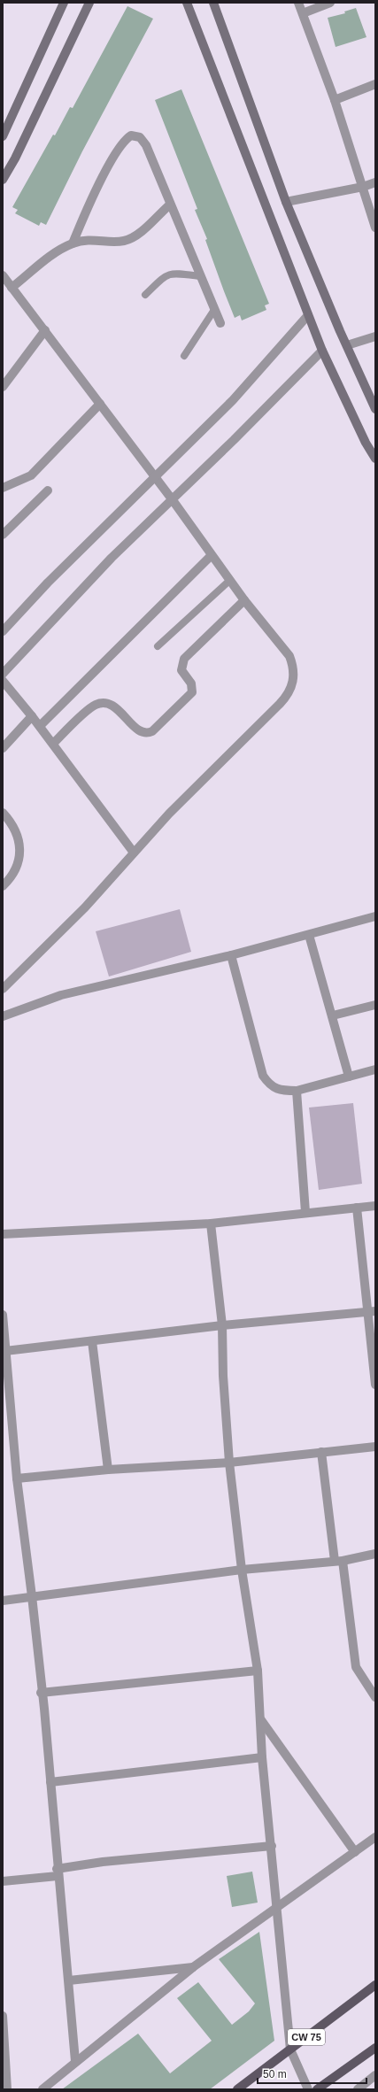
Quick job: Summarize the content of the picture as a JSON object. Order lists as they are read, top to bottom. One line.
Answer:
{"streets":{"main road":["CW 75"]},"scale_bar":"50 m"}
